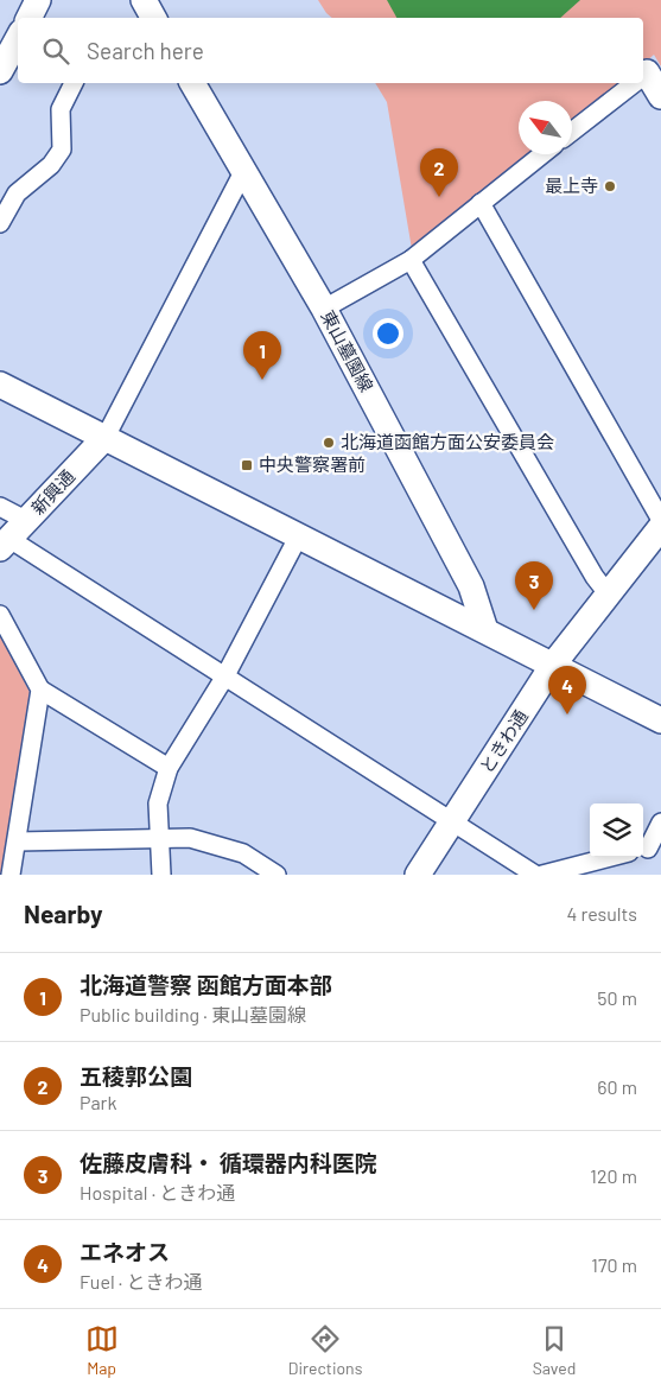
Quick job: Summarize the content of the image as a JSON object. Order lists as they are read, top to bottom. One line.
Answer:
{"streets":{"street":["東山墓園線","新興通","ときわ通"]},"places":{"other":["最上寺","北海道函館方面公安委員会"],"transit":["中央警察署前"]},"north":"top left","page":{"search":"Search here","pins":["2","1","3","4"],"heading":["Nearby","4 results"],"list":[{"mark":"1","name":"北海道警察 函館方面本部","note":"Public building · 東山墓園線","value":"50 m"},{"mark":"2","name":"五稜郭公園","note":"Park","value":"60 m"},{"mark":"3","name":"佐藤皮膚科・ 循環器内科医院","note":"Hospital · ときわ通","value":"120 m"},{"mark":"4","name":"エネオス","note":"Fuel · ときわ通","value":"170 m"}],"nav":["Map","Directions","Saved"]}}
